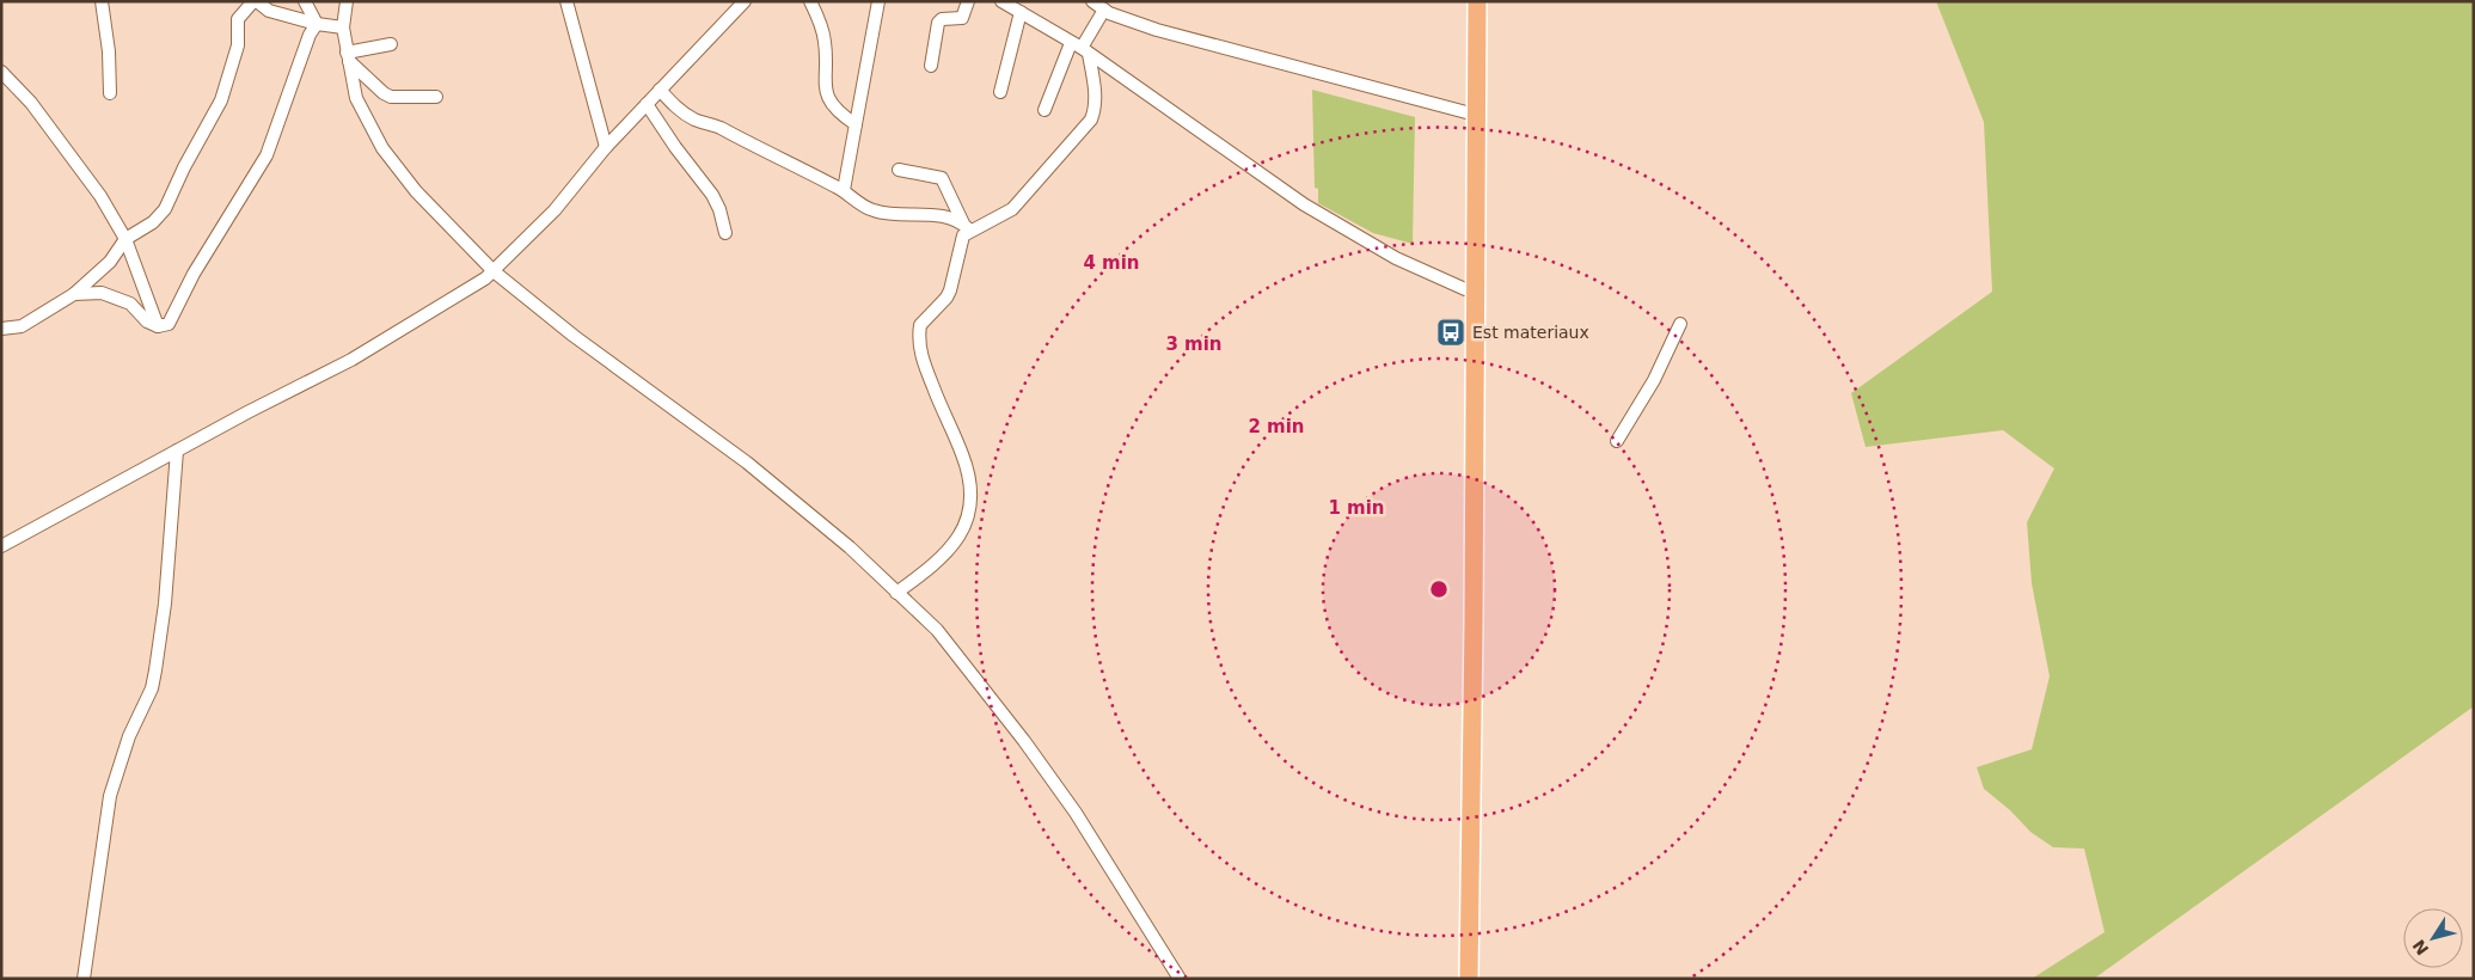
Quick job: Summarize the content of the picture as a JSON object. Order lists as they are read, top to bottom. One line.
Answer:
{"places":{"bus stop":["Est materiaux"]},"north":"bottom left","rings":["4 min","3 min","2 min","1 min"]}
